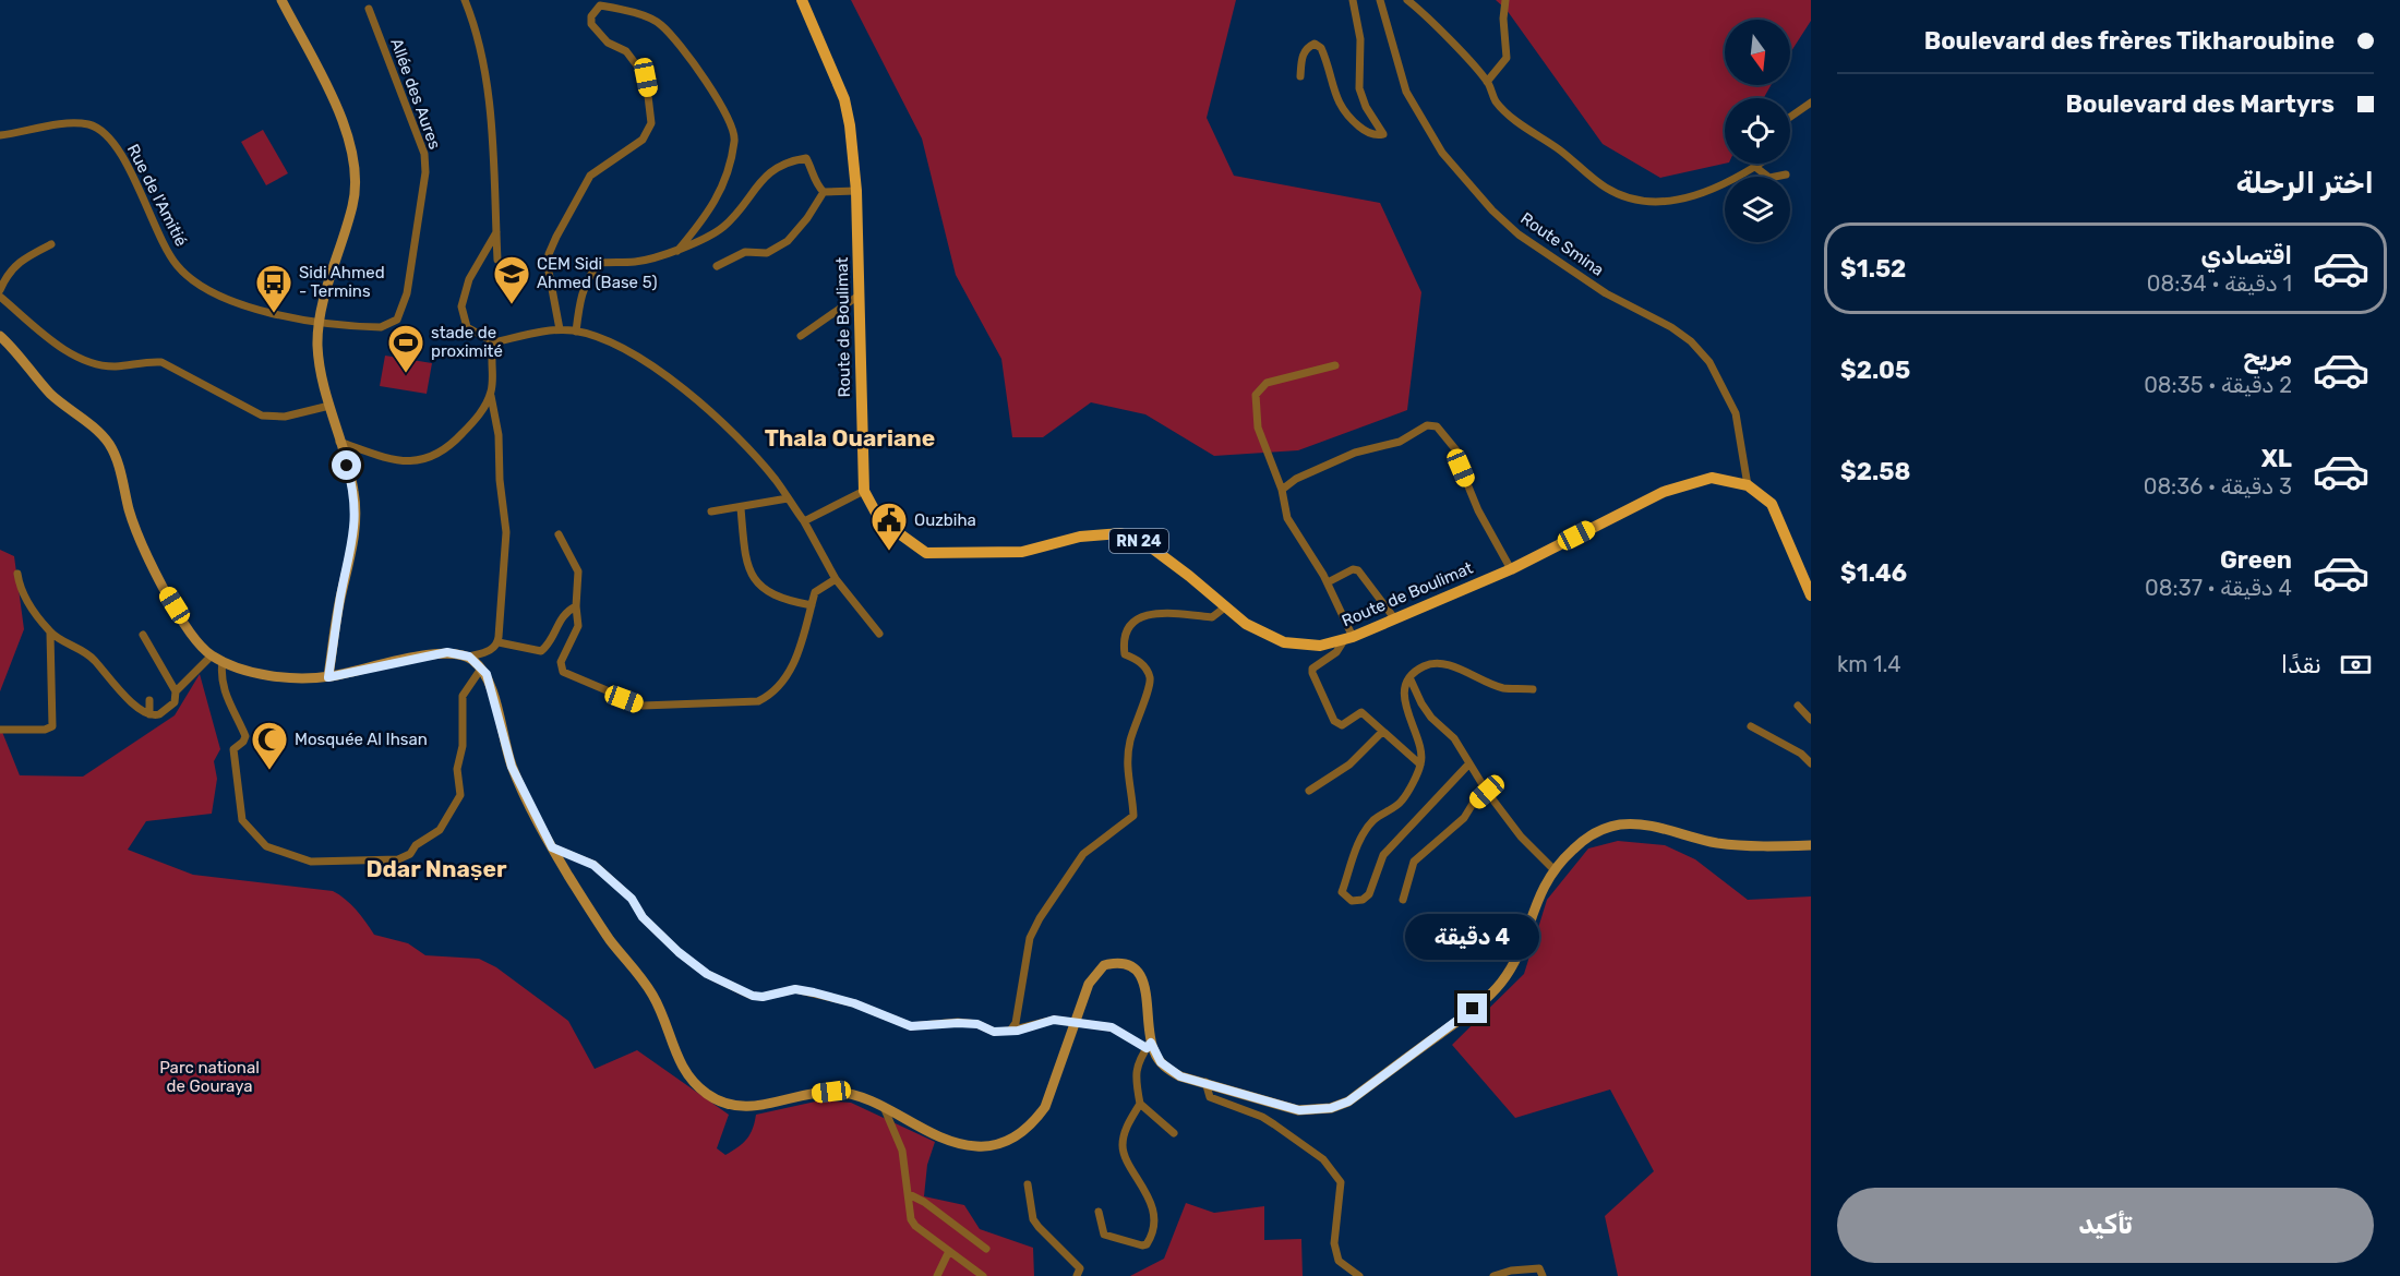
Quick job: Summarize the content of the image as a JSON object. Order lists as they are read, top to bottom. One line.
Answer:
{"streets":{"main road":["Route de Boulimat","RN 24"],"street":["Allée des Aures","Rue de l'Amitié","Route Smina"]},"crossings":[["Allée des Aures","Rue de l'Amitié"],["Route Smina","Route de Boulimat"]],"districts":["Thala Ouariane","Ddar Nnaṣer"],"parks":["Parc national de Gouraya"],"places":{"school or university":["CEM Sidi Ahmed (Base 5)"],"bus stop":["Sidi Ahmed - Termins"],"sports":["stade de proximité"],"public building":["Ouzbiha"],"mosque":["Mosquée Al Ihsan"]},"north":"bottom","page":{"banner":["Boulevard des frères Tikharoubine","Boulevard des Martyrs"],"heading":"اختر الرحلة","list":[{"name":"اقتصادي","note":"1 دقيقة · 08:34","value":"$1.52"},{"name":"مريح","note":"2 دقيقة · 08:35","value":"$2.05"},{"name":"XL","note":"3 دقيقة · 08:36","value":"$2.58"},{"name":"Green","note":"4 دقيقة · 08:37","value":"$1.46"}],"pay":["نقدًا","1.4 km"],"bubble":"4 دقيقة","buttons":"تأكيد"}}
